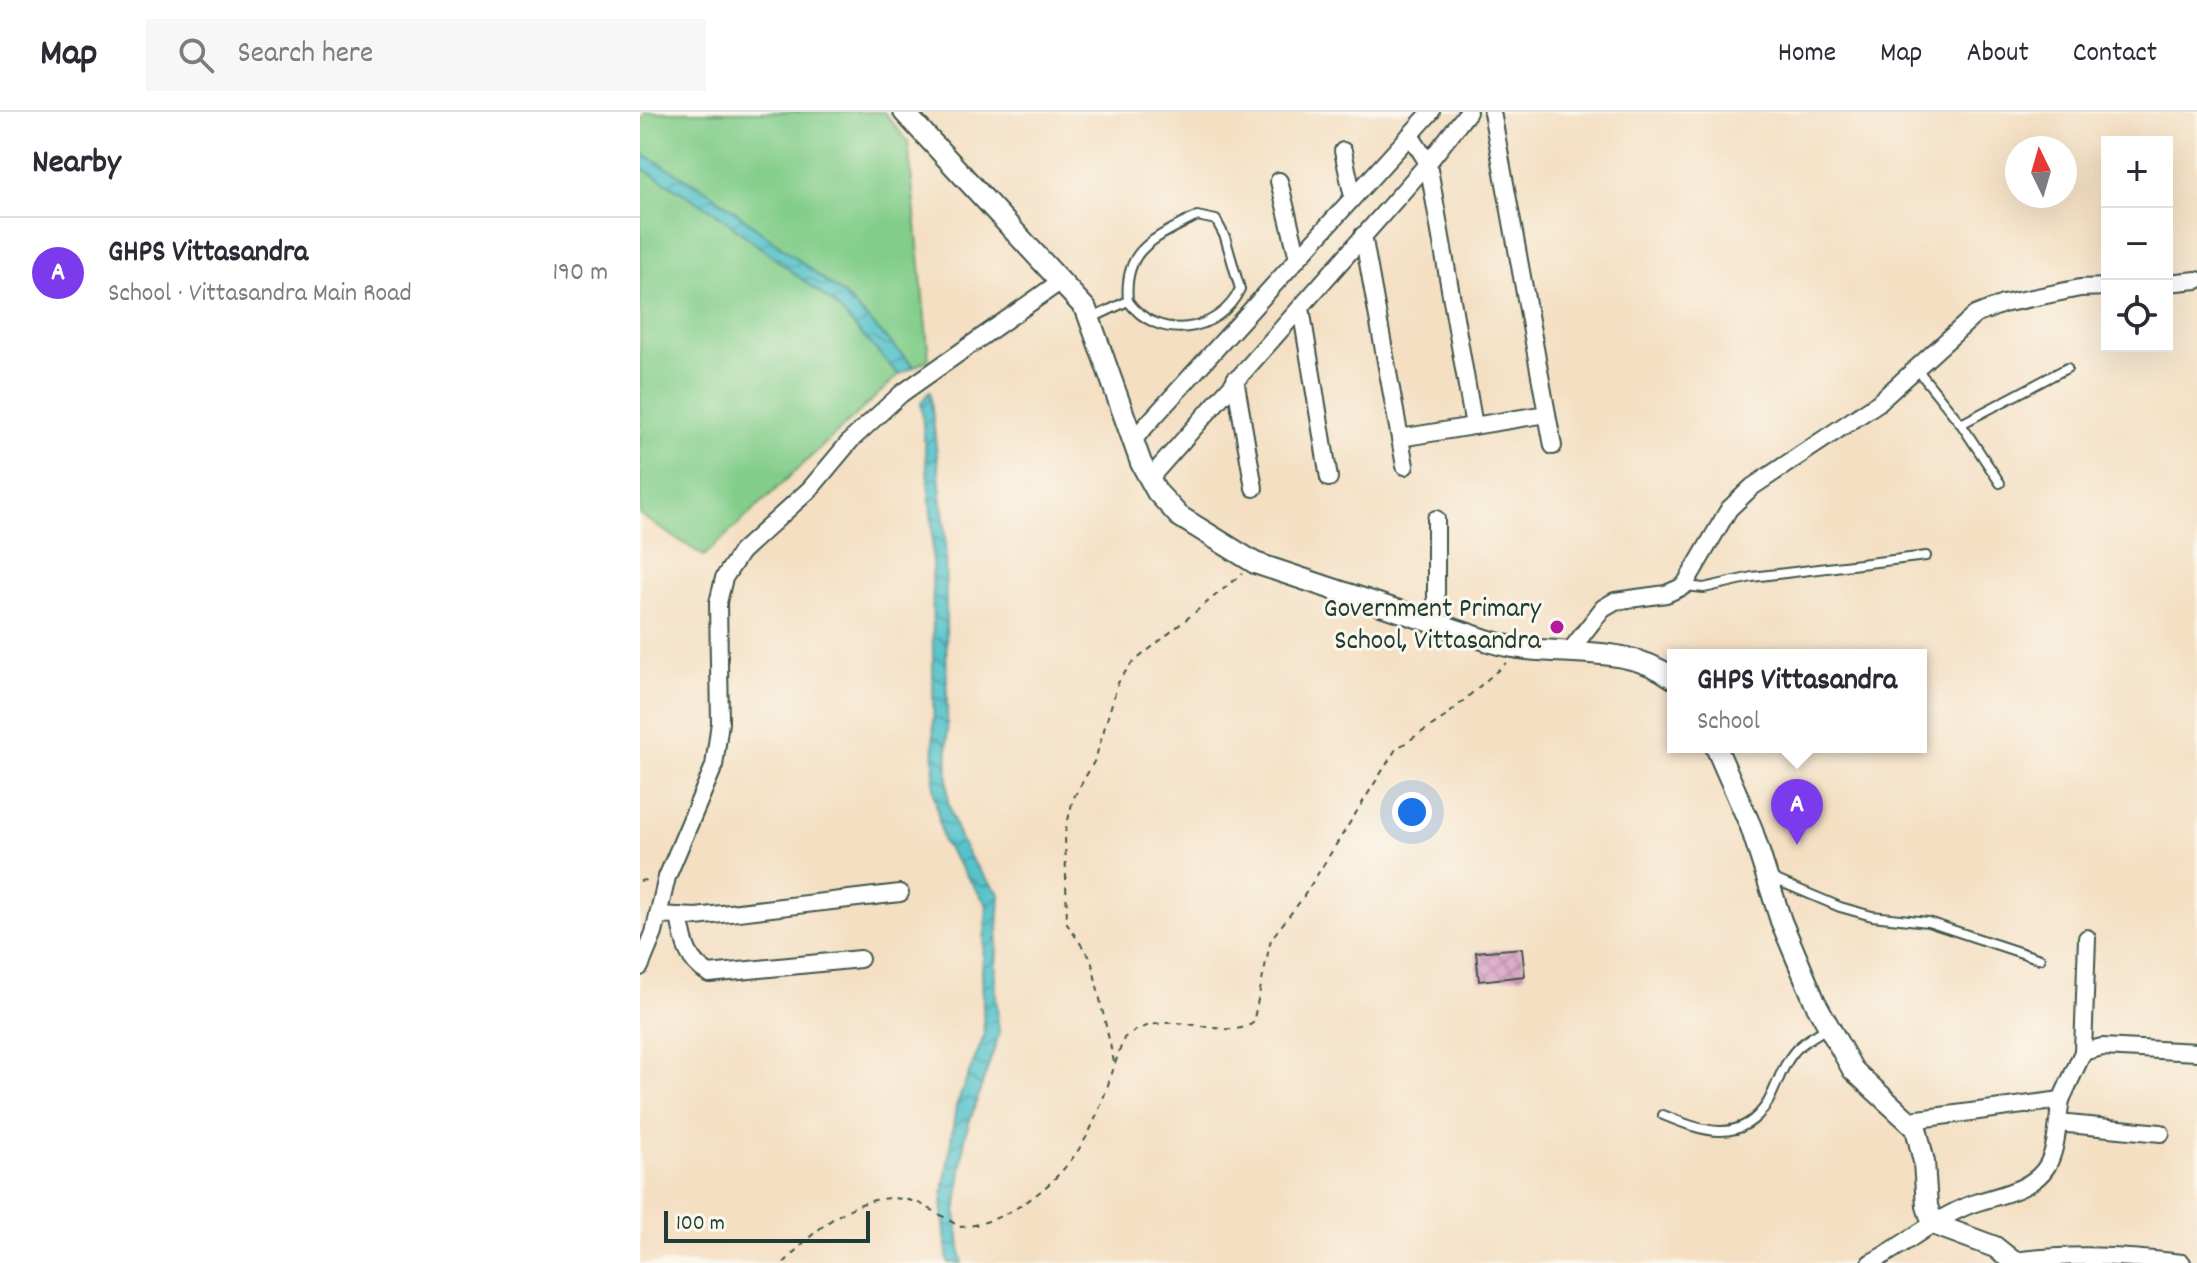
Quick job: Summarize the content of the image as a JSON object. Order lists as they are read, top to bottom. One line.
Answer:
{"places":["Government Primary School, Vittasandra"],"scale_bar":"100 m","north":"top","page":{"header":"Map","search":"Search here","nav":["Home","Map","About","Contact"],"heading":"Nearby","map_buttons":["+","−"],"list":[{"mark":"A","name":"GHPS Vittasandra","note":"School · Vittasandra Main Road","value":"190 m"}],"popup":["GHPS Vittasandra","School"],"pins":"A","scale":"100 m"}}
